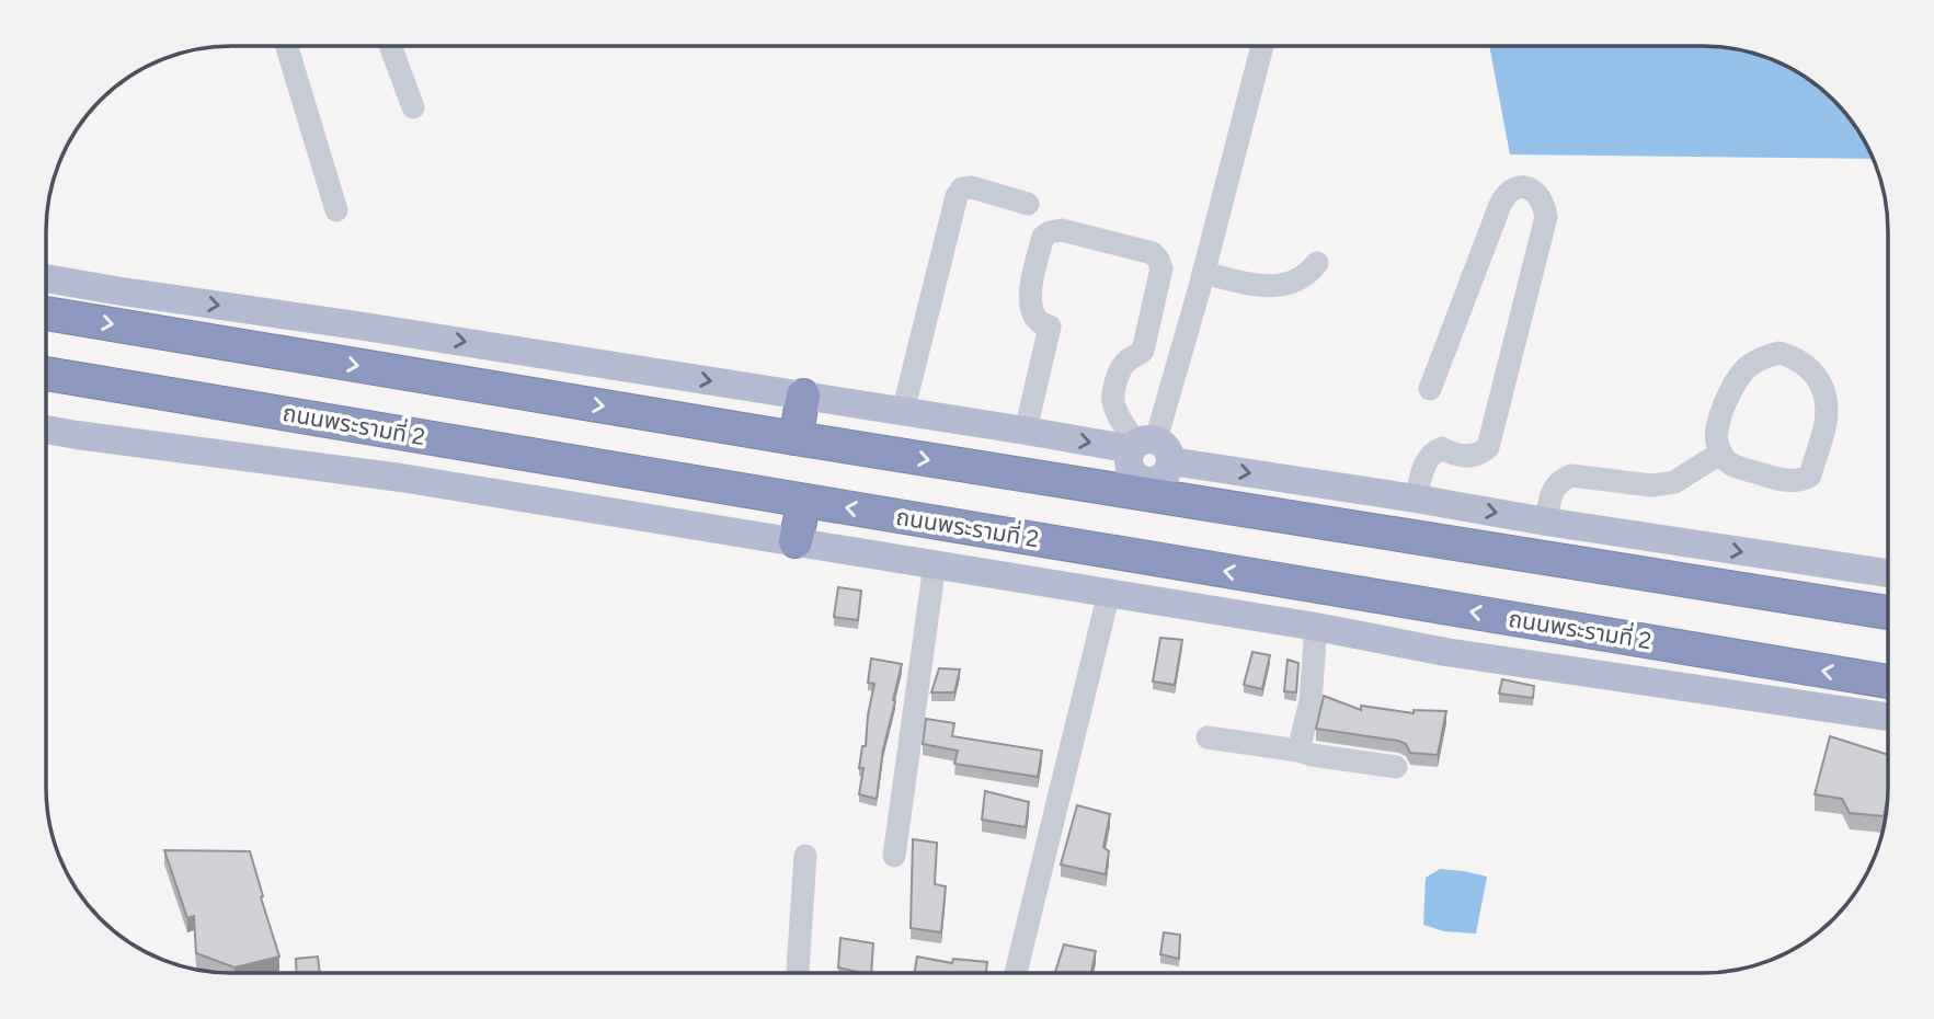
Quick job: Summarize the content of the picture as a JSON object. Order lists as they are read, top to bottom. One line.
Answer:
{"streets":{"highway":["ถนนพระรามที่ 2"]}}
